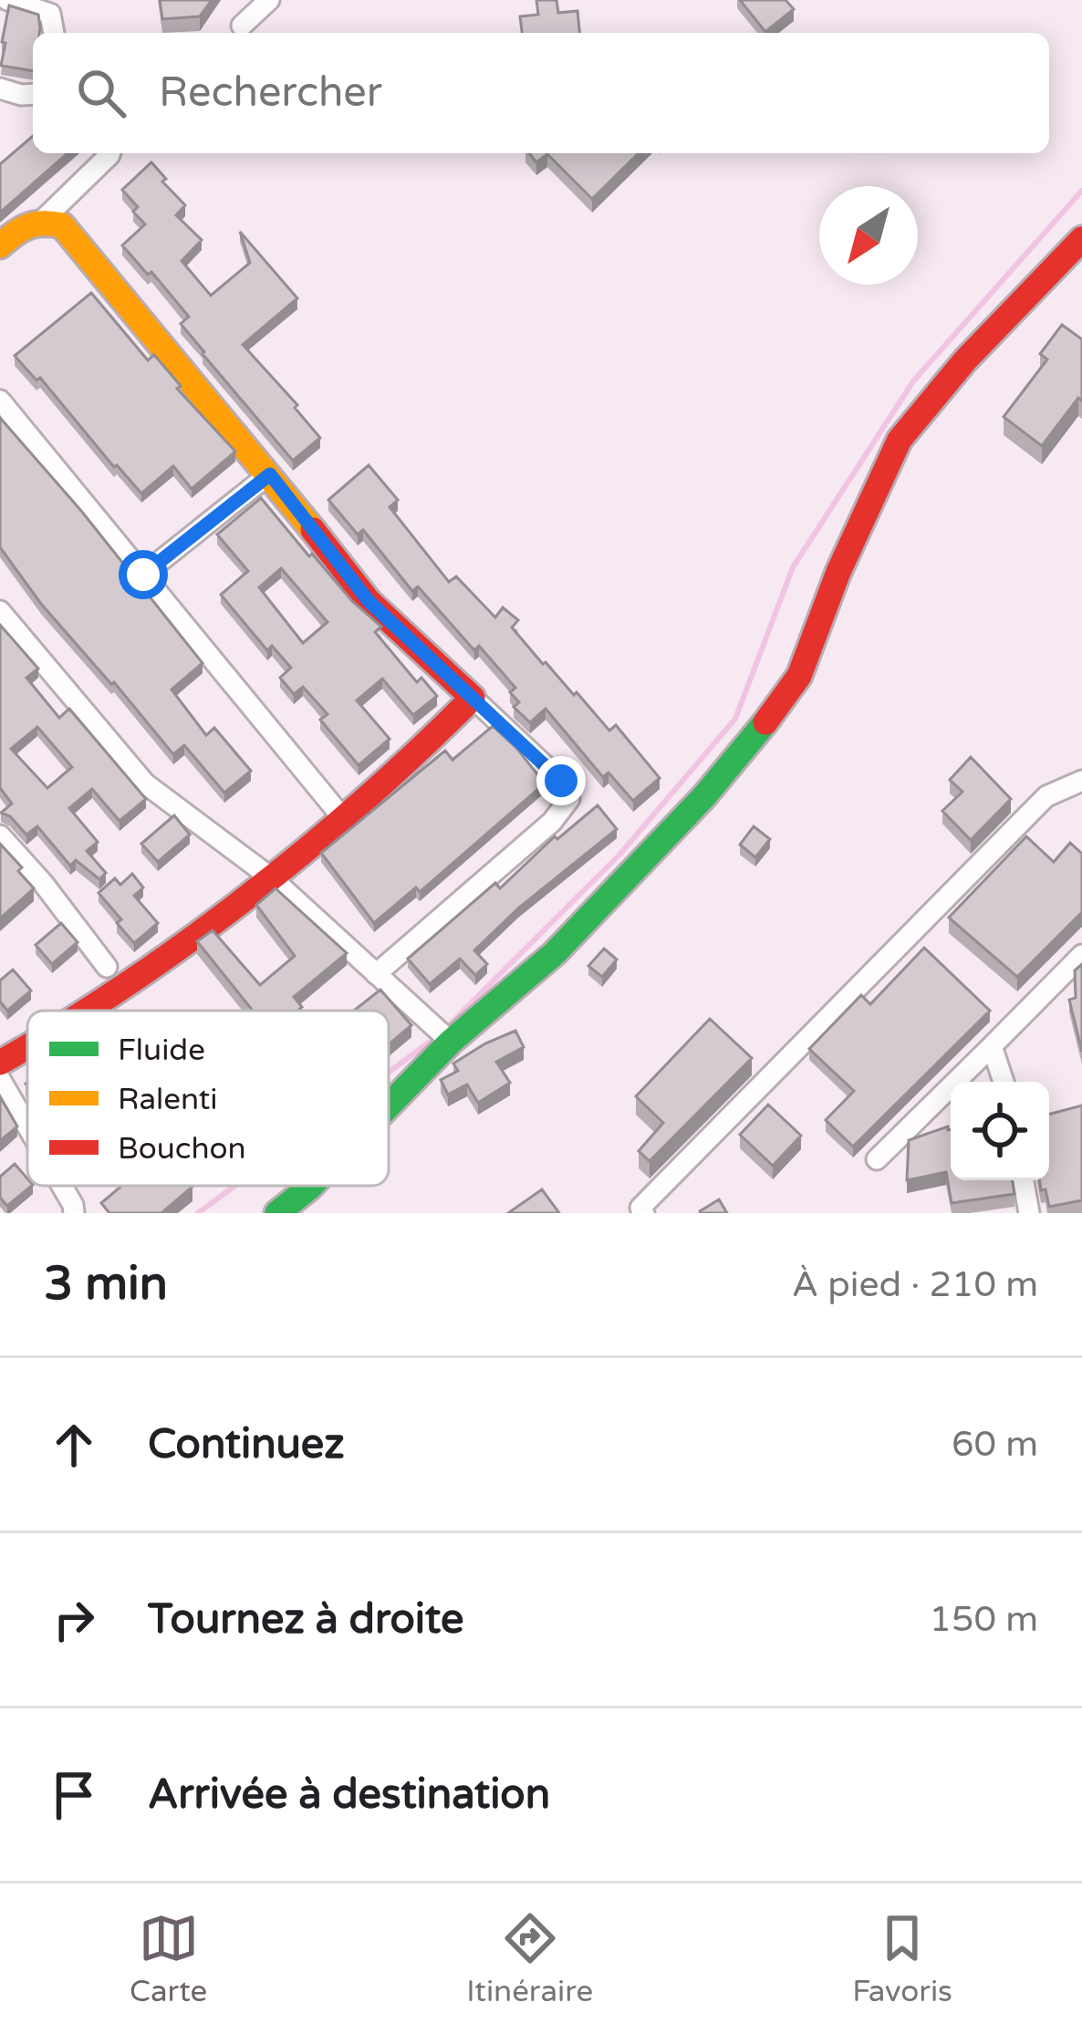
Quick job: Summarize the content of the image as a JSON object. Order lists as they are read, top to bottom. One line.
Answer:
{"legend":["Fluide","Ralenti","Bouchon"],"north":"bottom left","page":{"search":"Rechercher","heading":["3 min","À pied · 210 m"],"list":[["Continuez","60 m"],["Tournez à droite","150 m"],"Arrivée à destination"],"nav":["Carte","Itinéraire","Favoris"]}}
